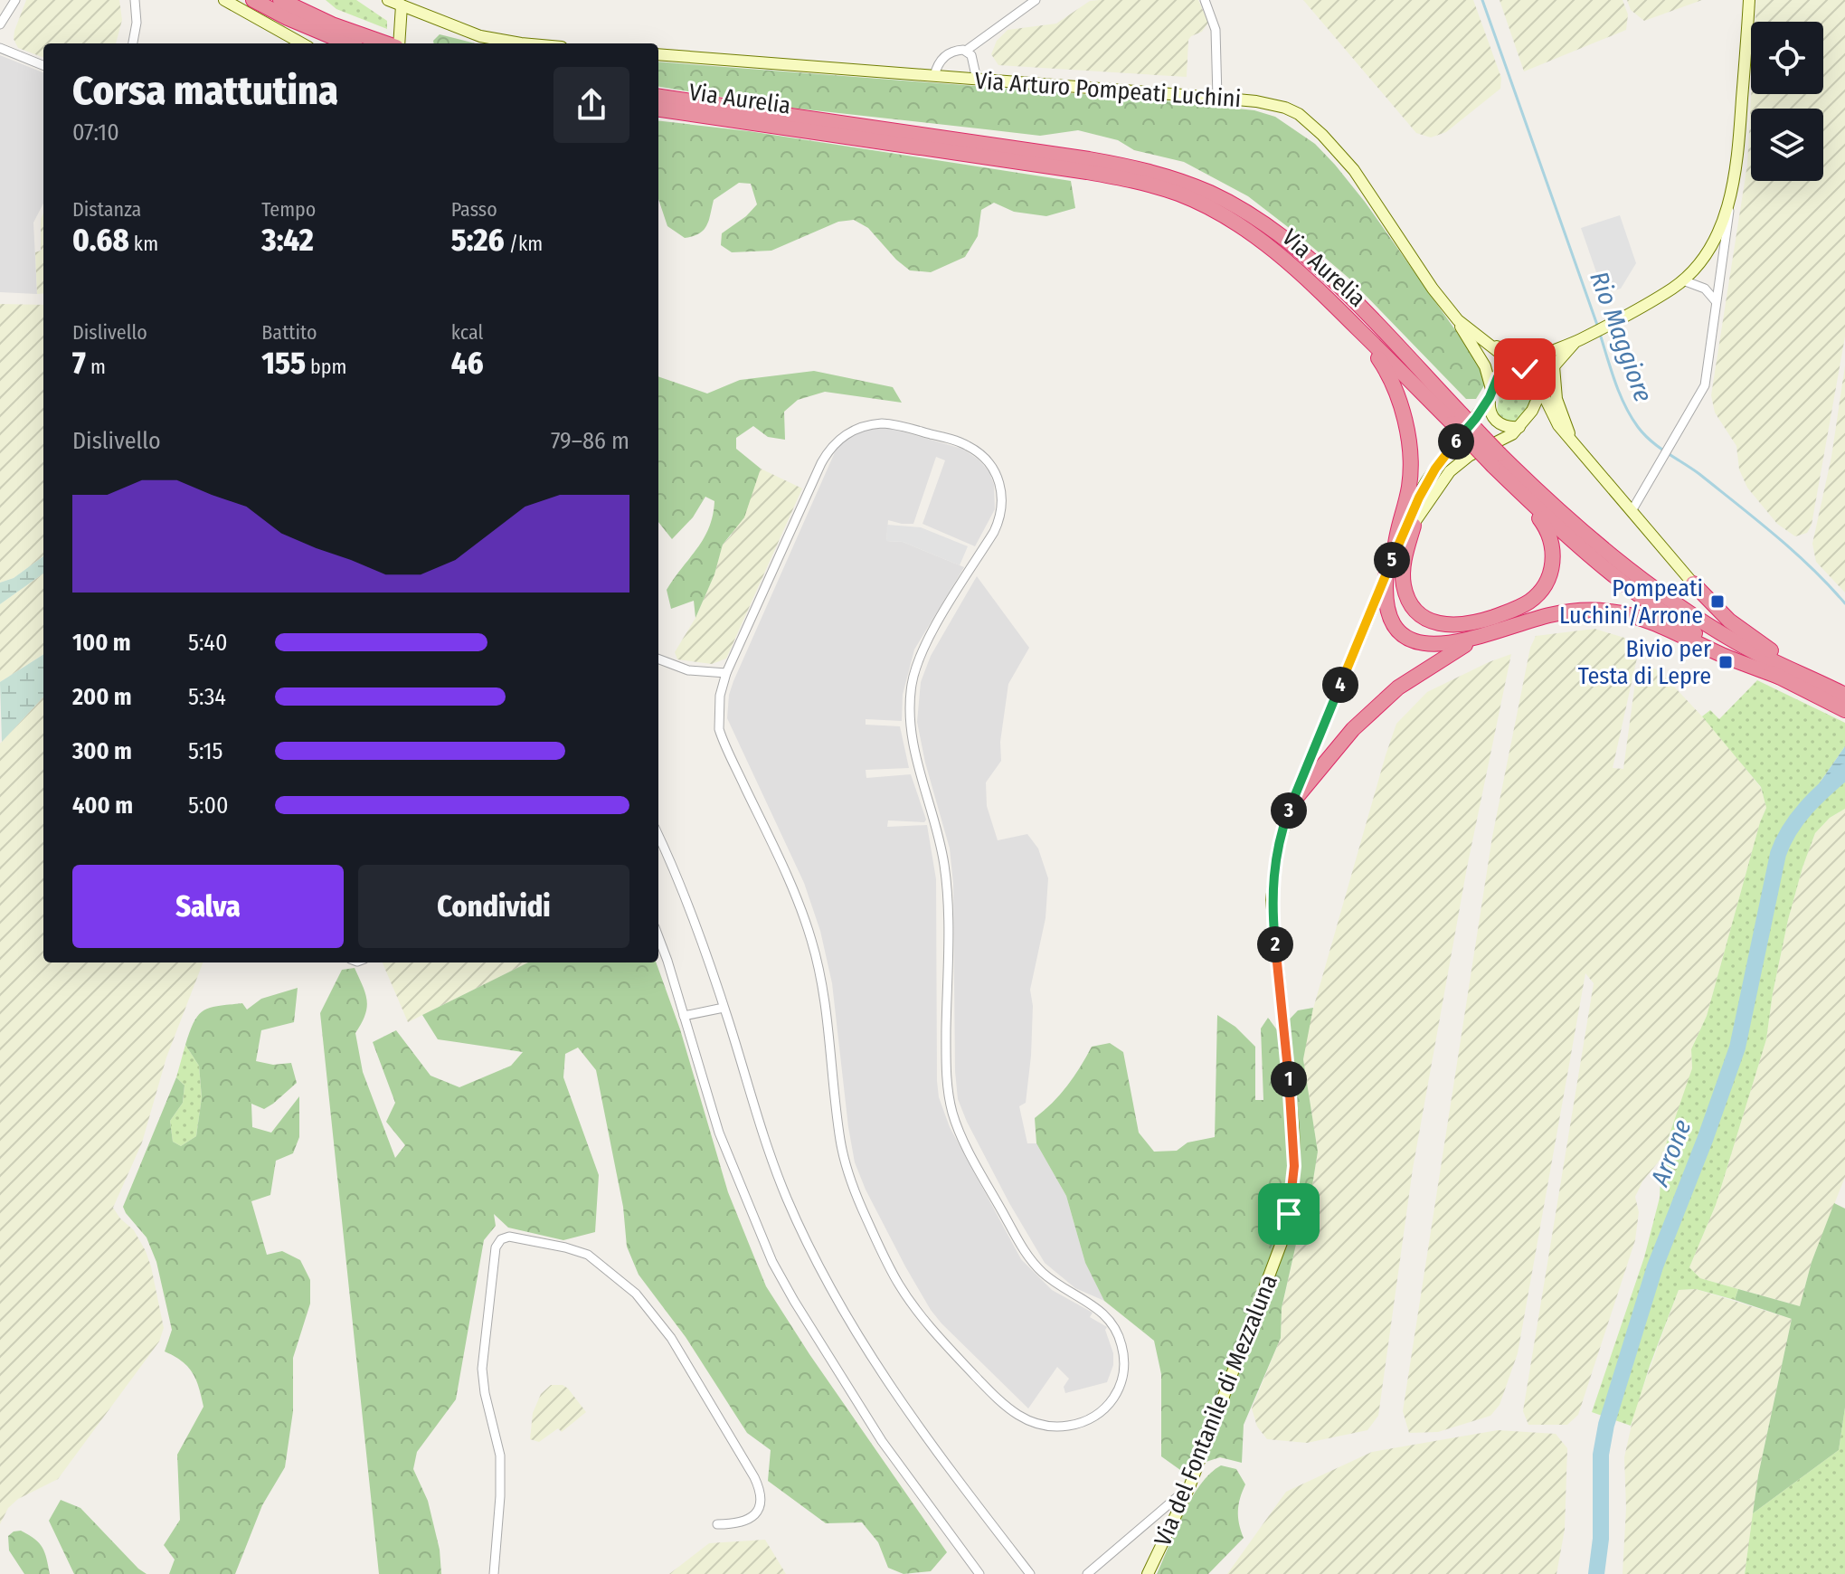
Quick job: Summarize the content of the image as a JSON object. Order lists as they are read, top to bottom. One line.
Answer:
{"streets":{"highway":["Via Aurelia"],"street":["Via Arturo Pompeati Luchini","Via del Fontanile di Mezzaluna"]},"crossings":[["Via Arturo Pompeati Luchini","Via del Fontanile di Mezzaluna"]],"water":["Rio Maggiore","Arrone"],"places":{"transit":["Pompeati Luchini/Arrone","Bivio per Testa di Lepre"]},"page":{"heading":["Corsa mattutina","07:10"],"stats":[["Distanza","0.68 km"],["Tempo","3:42"],["Passo","5:26 /km"],["Dislivello","7 m"],["Battito","155 bpm"],["kcal","46"]],"chart":["Dislivello","79–86 m"],"pins":["6","5","4","3","2","1"],"list":[{"name":"100 m","note":"5:40"},{"name":"200 m","note":"5:34"},{"name":"300 m","note":"5:15"},{"name":"400 m","note":"5:00"}],"buttons":["Salva","Condividi"]}}
